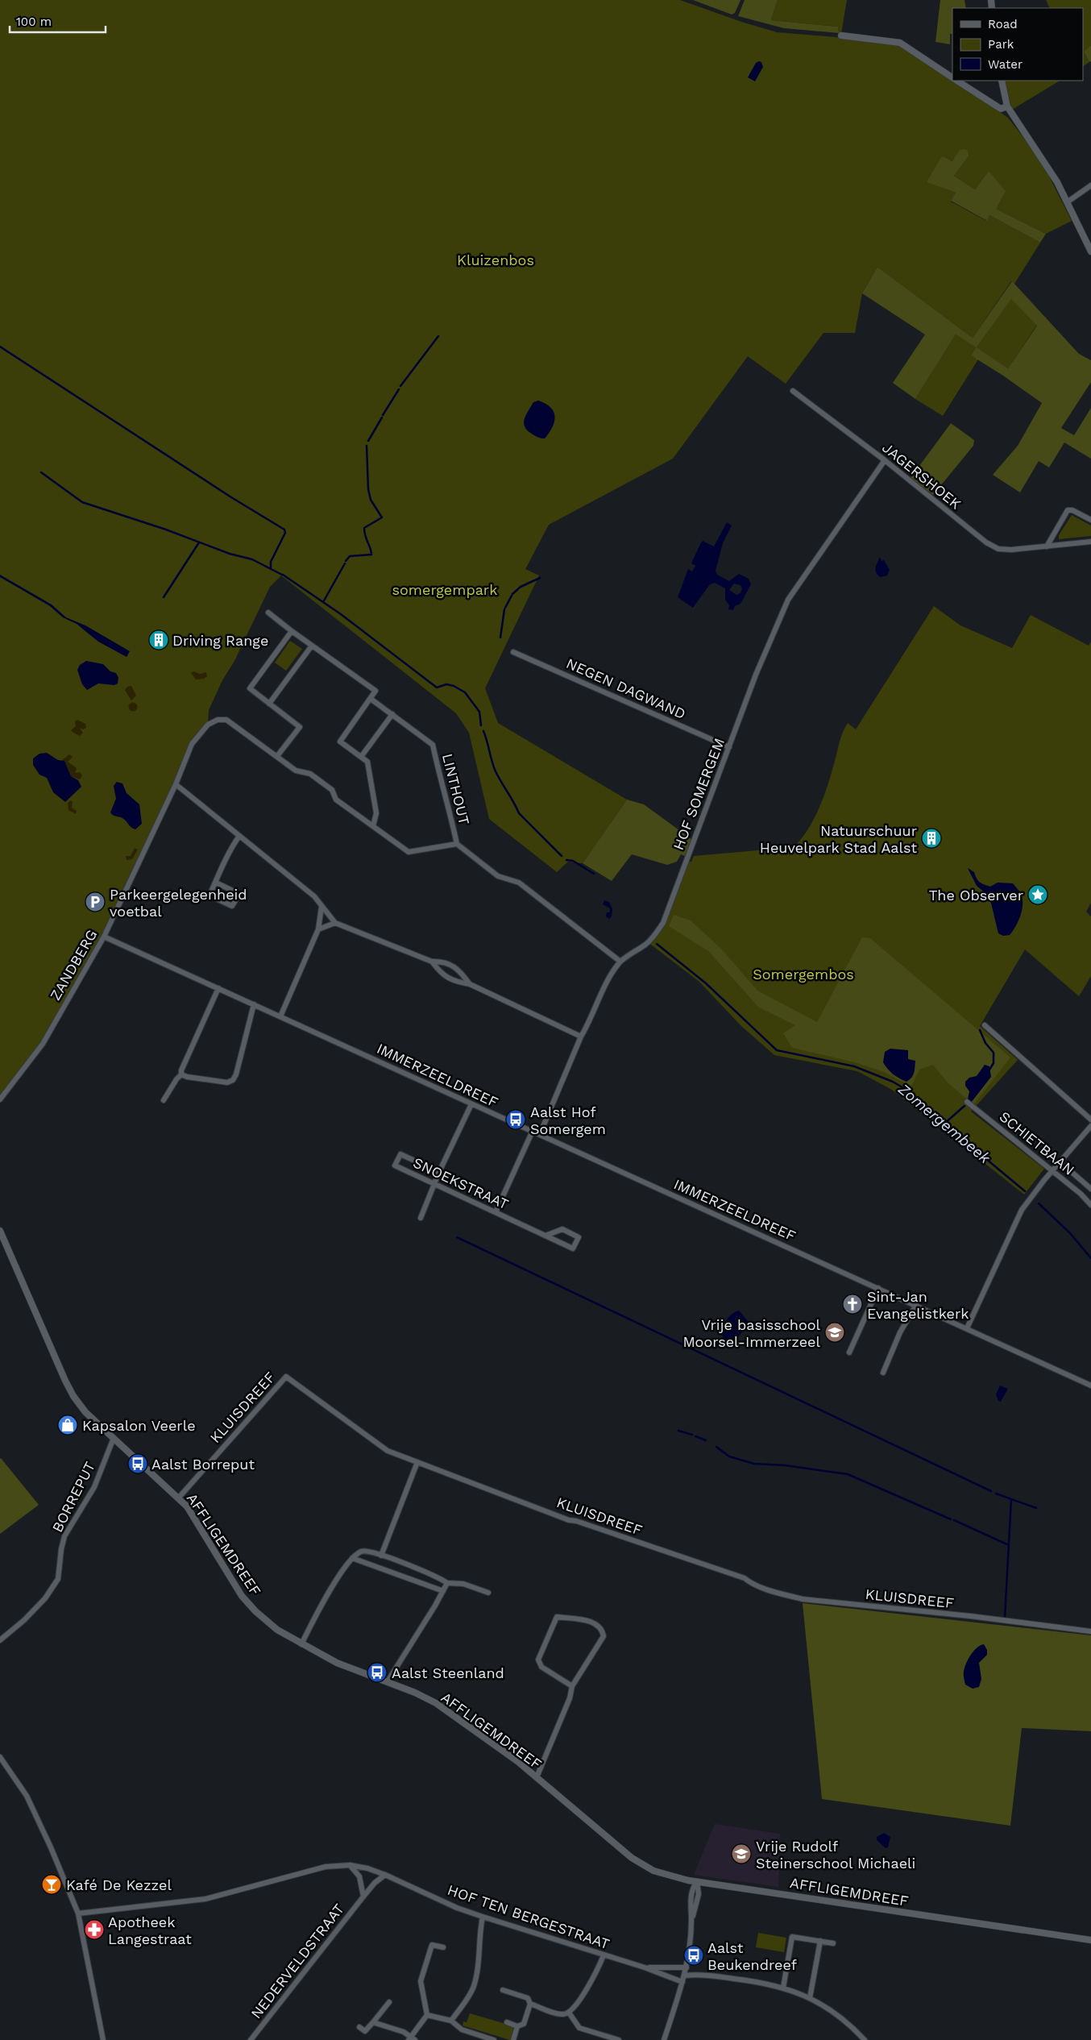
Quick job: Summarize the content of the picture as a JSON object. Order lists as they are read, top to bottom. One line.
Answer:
{"streets":{"street":["JAGERSHOEK","NEGEN DAGWAND","LINTHOUT","HOF SOMERGEM","ZANDBERG","IMMERZEELDREEF","SCHIETBAAN","SNOEKSTRAAT","KLUISDREEF","BORREPUT","AFFLIGEMDREEF","HOF TEN BERGESTRAAT","NEDERVELDSTRAAT"]},"crossings":[["JAGERSHOEK","HOF SOMERGEM"],["NEGEN DAGWAND","HOF SOMERGEM"],["HOF SOMERGEM","IMMERZEELDREEF"],["ZANDBERG","IMMERZEELDREEF"],["KLUISDREEF","AFFLIGEMDREEF"],["BORREPUT","AFFLIGEMDREEF"],["HOF TEN BERGESTRAAT","NEDERVELDSTRAAT"]],"water":["Zomergembeek"],"parks":["Kluizenbos","somergempark","Somergembos"],"places":{"building":["Driving Range","Natuurschuur Heuvelpark Stad Aalst"],"place":["The Observer"],"parking":["Parkeergelegenheid voetbal"],"bus stop":["Aalst Hof Somergem","Aalst Borreput","Aalst Steenland","Aalst Beukendreef"],"church":["Sint-Jan Evangelistkerk"],"school or university":["Vrije basisschool Moorsel-Immerzeel","Vrije Rudolf Steinerschool Michaeli"],"shop":["Kapsalon Veerle"],"bar":["Kafé De Kezzel"],"pharmacy":["Apotheek Langestraat"]},"legend":["Road","Park","Water"],"scale_bar":"100 m"}
